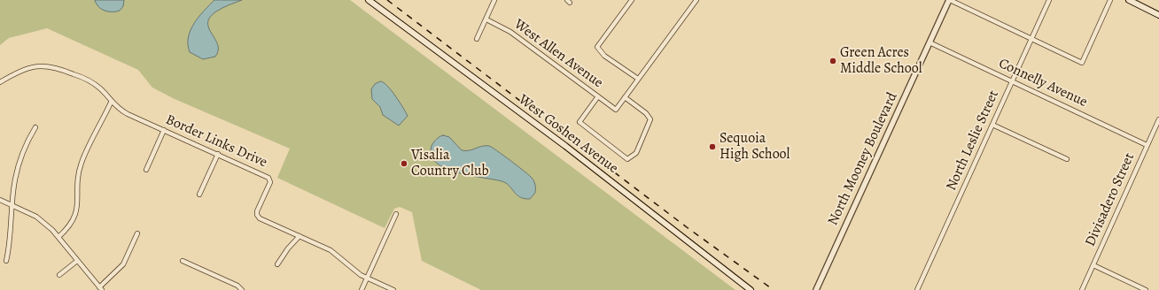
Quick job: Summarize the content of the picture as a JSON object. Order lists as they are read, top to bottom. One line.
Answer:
{"streets":{"main road":["West Goshen Avenue"],"street":["West Allen Avenue","Connelly Avenue","North Leslie Street","Border Links Drive","North Mooney Boulevard","Divisadero Street"]},"crossings":[["Connelly Avenue","North Leslie Street"],["Connelly Avenue","North Mooney Boulevard"],["Connelly Avenue","Divisadero Street"]],"places":["Green Acres Middle School","Sequoia High School","Visalia Country Club"]}
